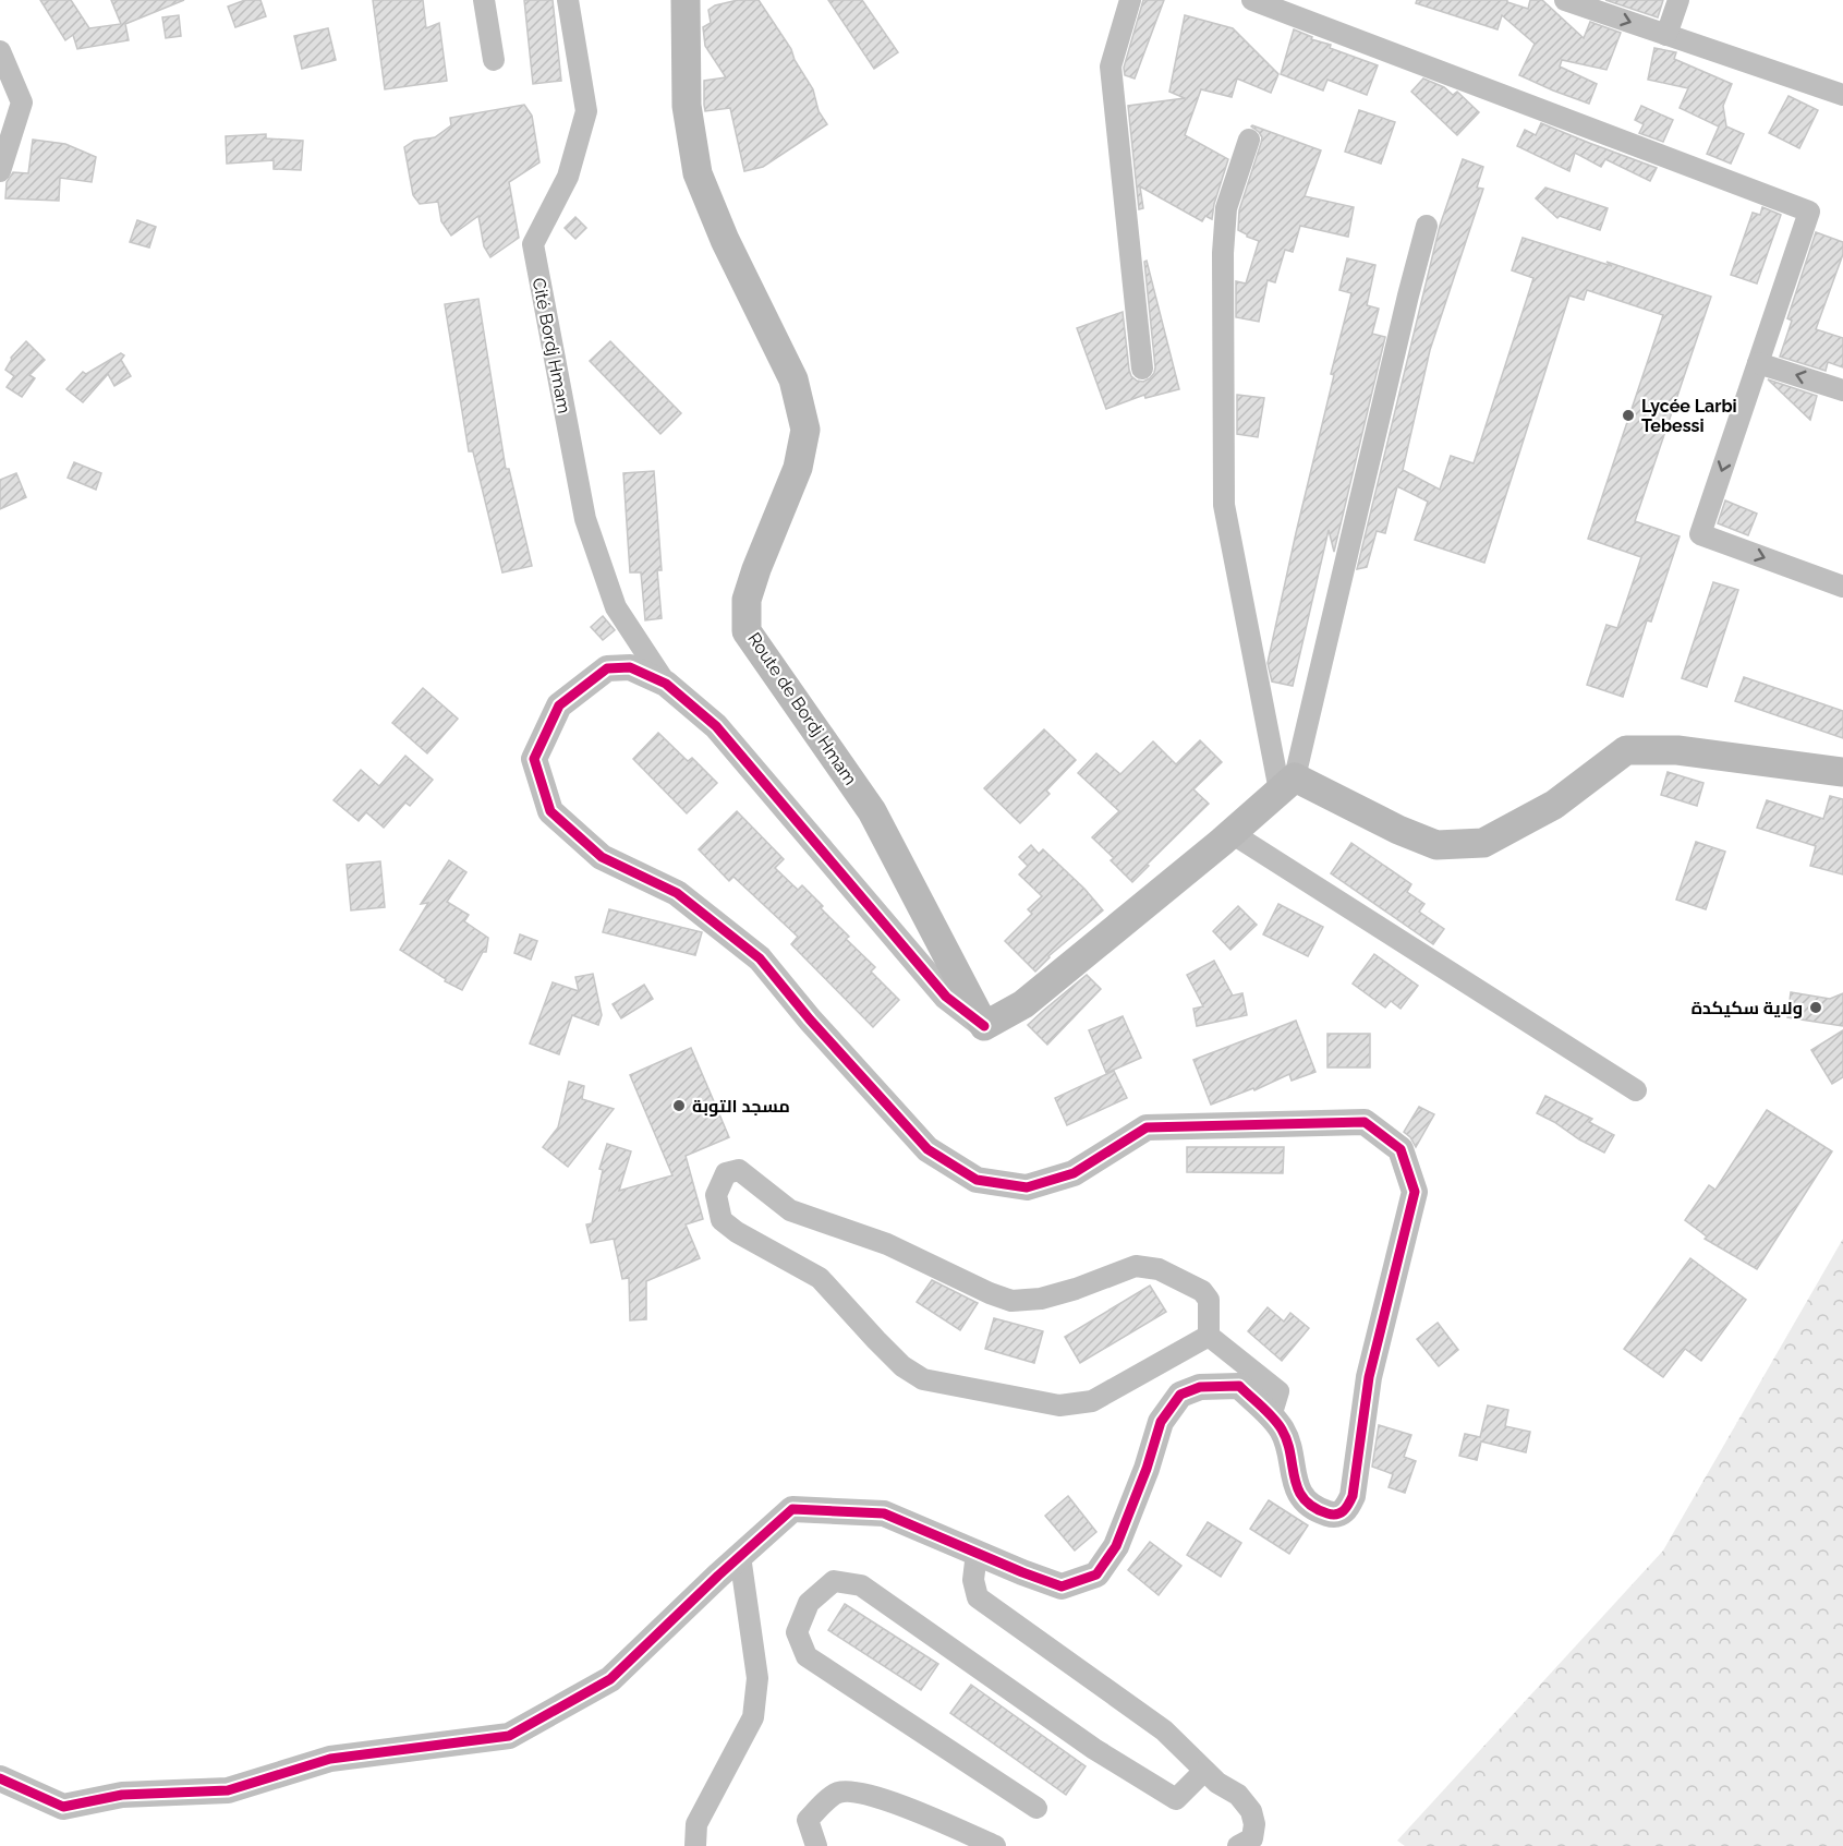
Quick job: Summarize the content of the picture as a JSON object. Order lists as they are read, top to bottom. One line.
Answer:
{"streets":{"main road":["Route de Bordj Hmam"],"street":["Cité Bordj Hmam"]},"places":["Lycée Larbi Tebessi","ولاية سكيكدة","مسجد التوبة"]}
